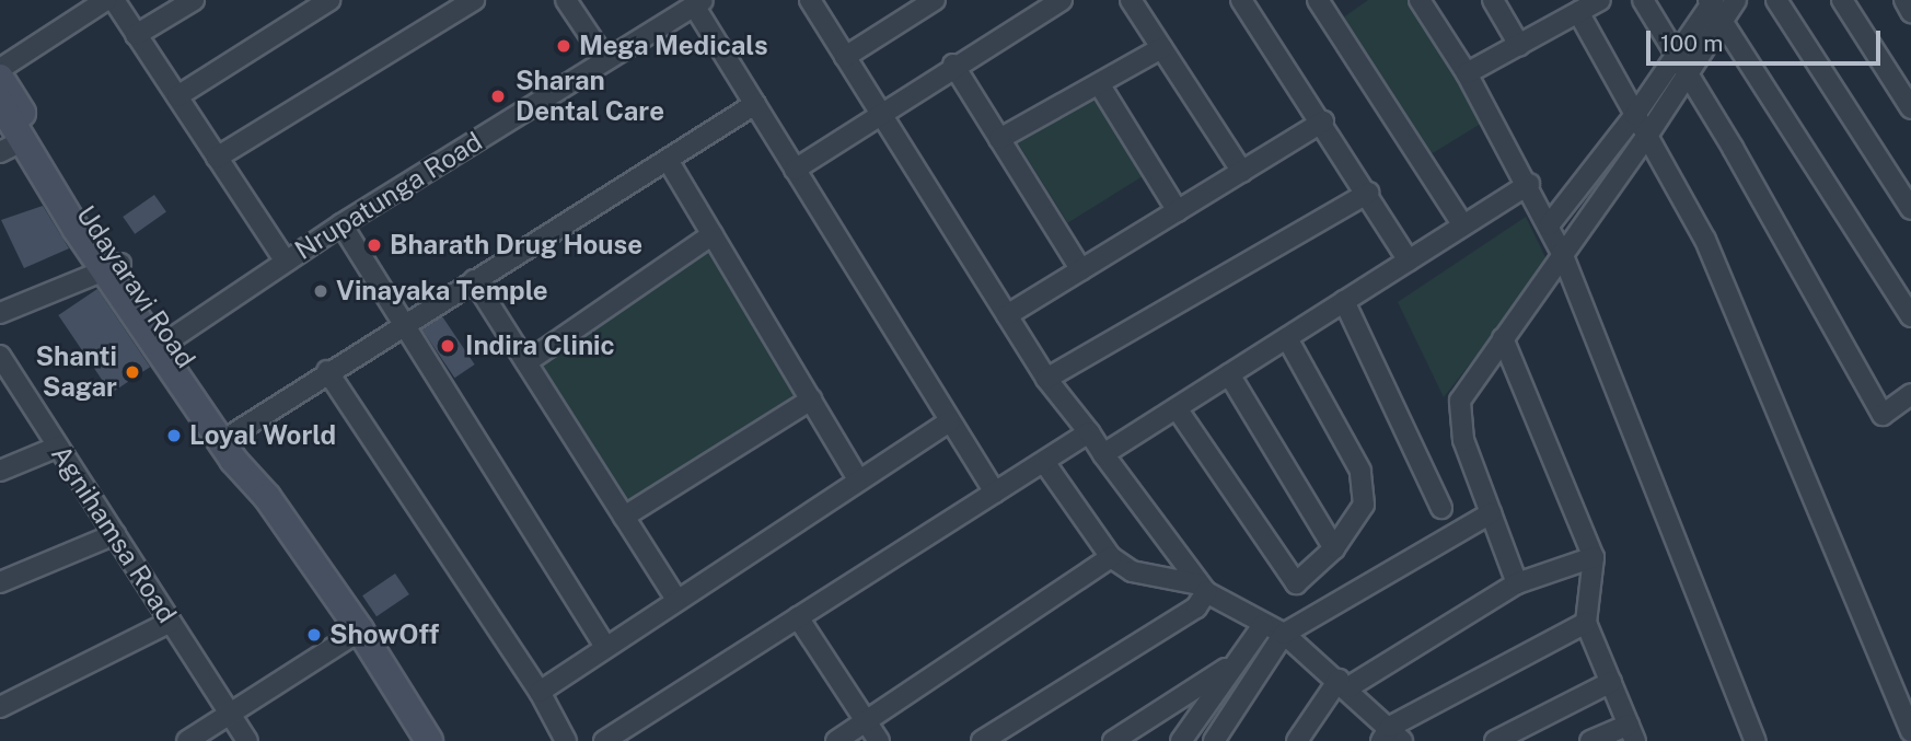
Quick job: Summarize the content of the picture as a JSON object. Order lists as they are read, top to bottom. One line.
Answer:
{"streets":{"street":["Nrupatunga Road","Udayaravi Road","Agnihamsa Road"]},"crossings":[["Nrupatunga Road","Udayaravi Road"]],"places":["Mega Medicals","Sharan Dental Care","Bharath Drug House","Vinayaka Temple","Indira Clinic","Shanti Sagar","Loyal World","ShowOff"],"scale_bar":"100 m"}
